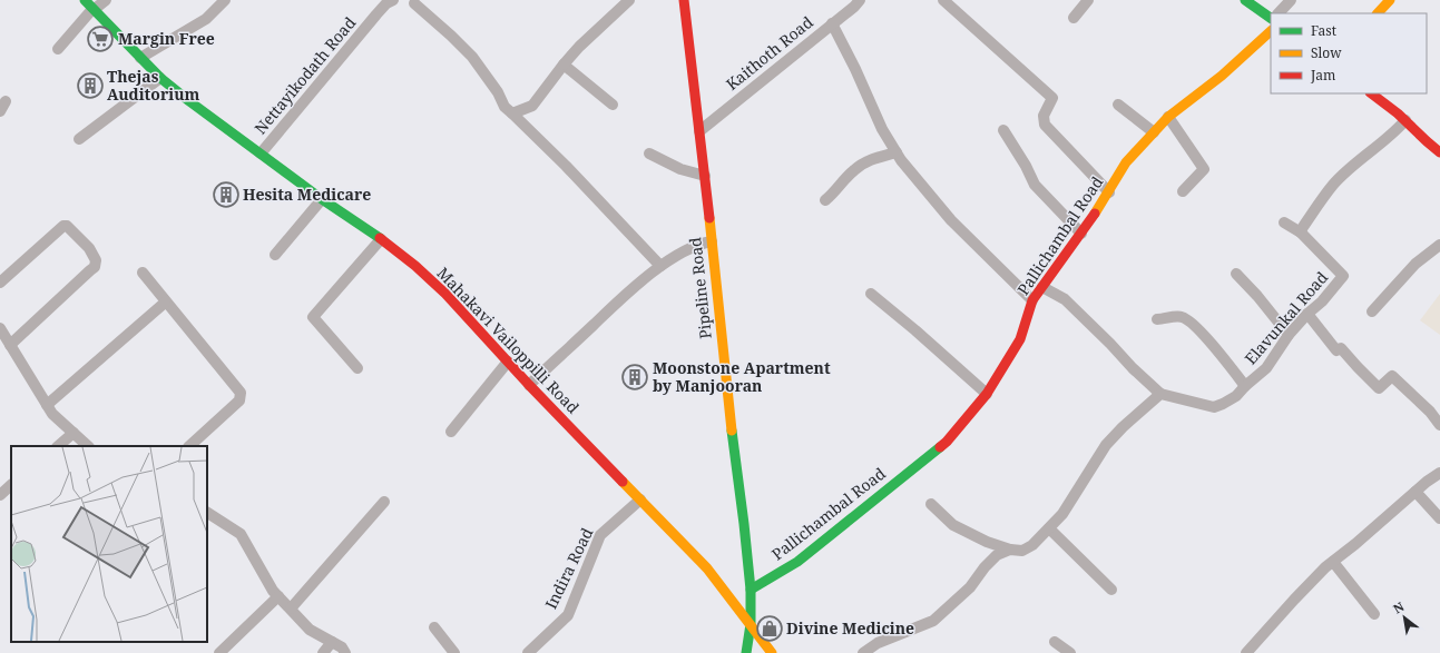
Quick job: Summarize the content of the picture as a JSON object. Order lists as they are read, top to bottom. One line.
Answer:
{"streets":{"street":["Kaithoth Road","Nettayikodath Road","Pallichambal Road","Pipeline Road","Elavunkal Road","Mahakavi Vailoppilli Road","Indira Road"]},"crossings":[["Kaithoth Road","Pipeline Road"],["Nettayikodath Road","Mahakavi Vailoppilli Road"],["Pallichambal Road","Pipeline Road"],["Pipeline Road","Mahakavi Vailoppilli Road"],["Mahakavi Vailoppilli Road","Indira Road"]],"places":{"supermarket":["Margin Free"],"building":["Thejas Auditorium","Hesita Medicare","Moonstone Apartment by Manjooran"],"shop":["Divine Medicine"]},"legend":["Fast","Slow","Jam"],"north":"top left"}
